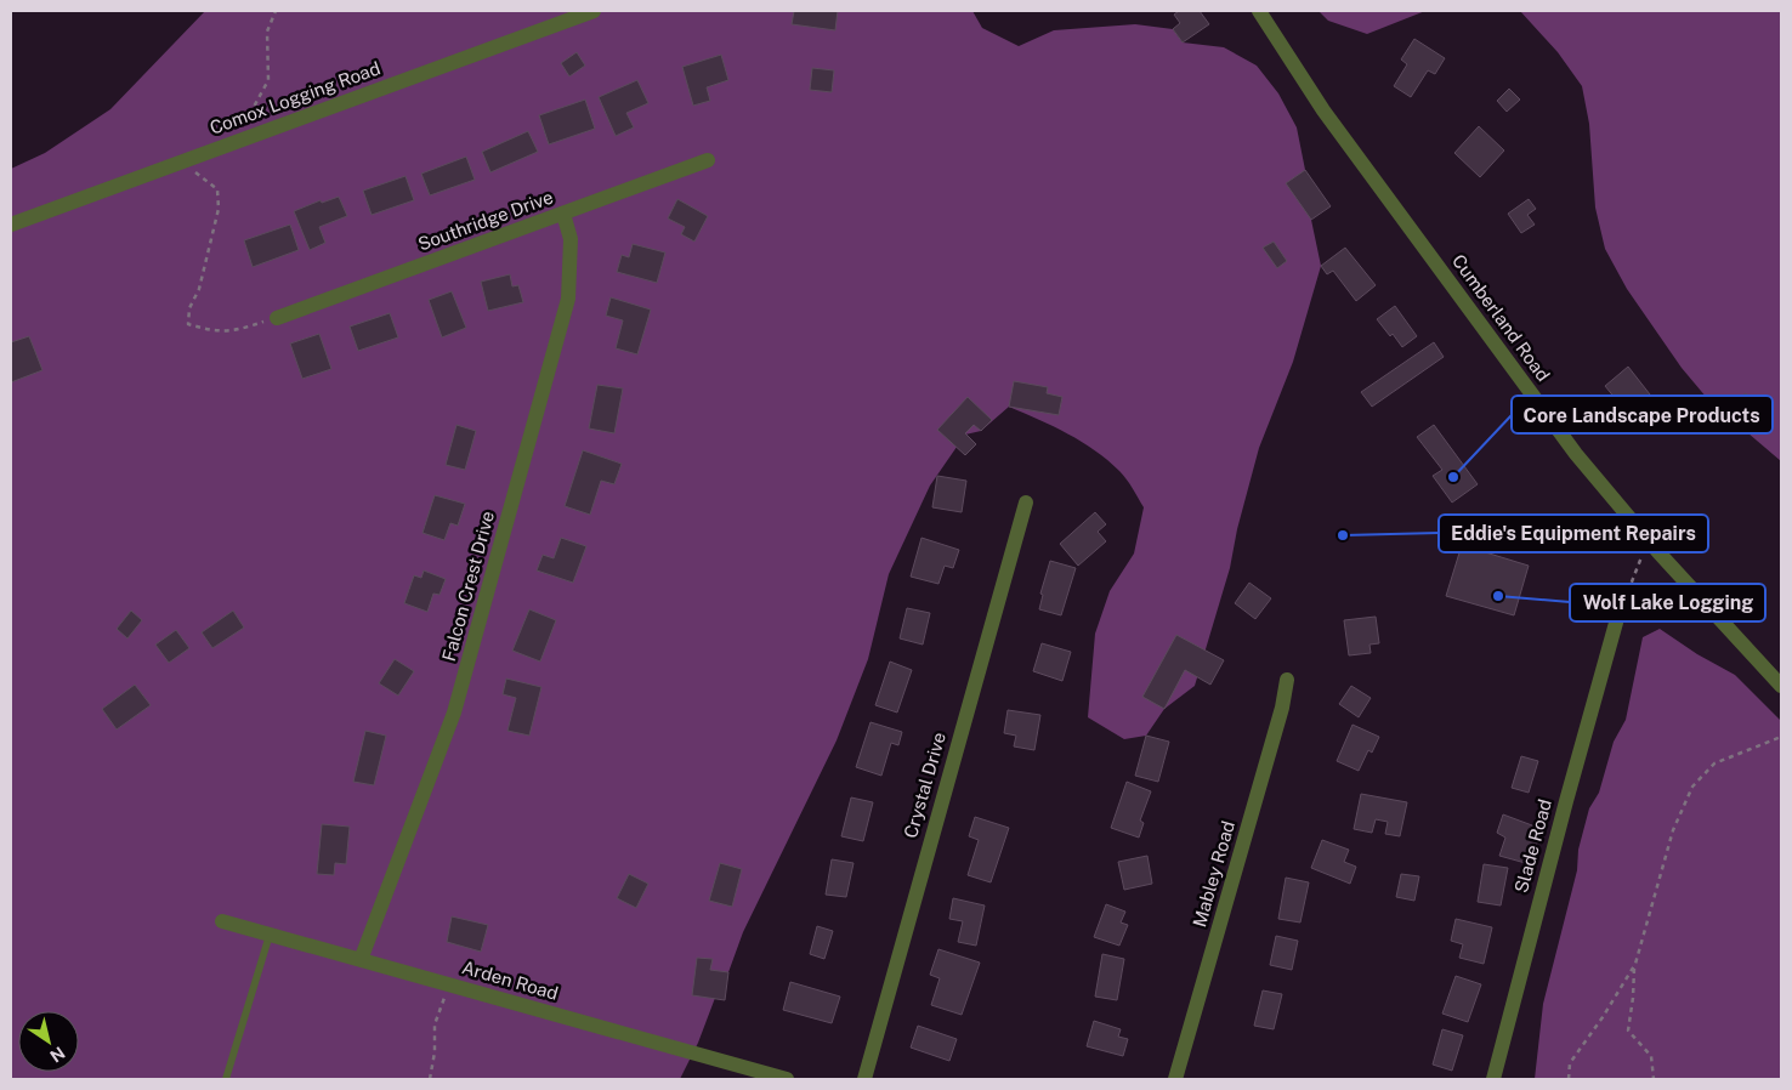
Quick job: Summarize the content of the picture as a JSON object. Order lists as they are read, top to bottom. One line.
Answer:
{"streets":{"street":["Comox Logging Road","Southridge Drive","Cumberland Road","Falcon Crest Drive","Crystal Drive","Slade Road","Mabley Road","Arden Road"]},"crossings":[["Southridge Drive","Falcon Crest Drive"],["Falcon Crest Drive","Arden Road"]],"places":["Core Landscape Products","Eddie's Equipment Repairs","Wolf Lake Logging"],"north":"bottom right"}
